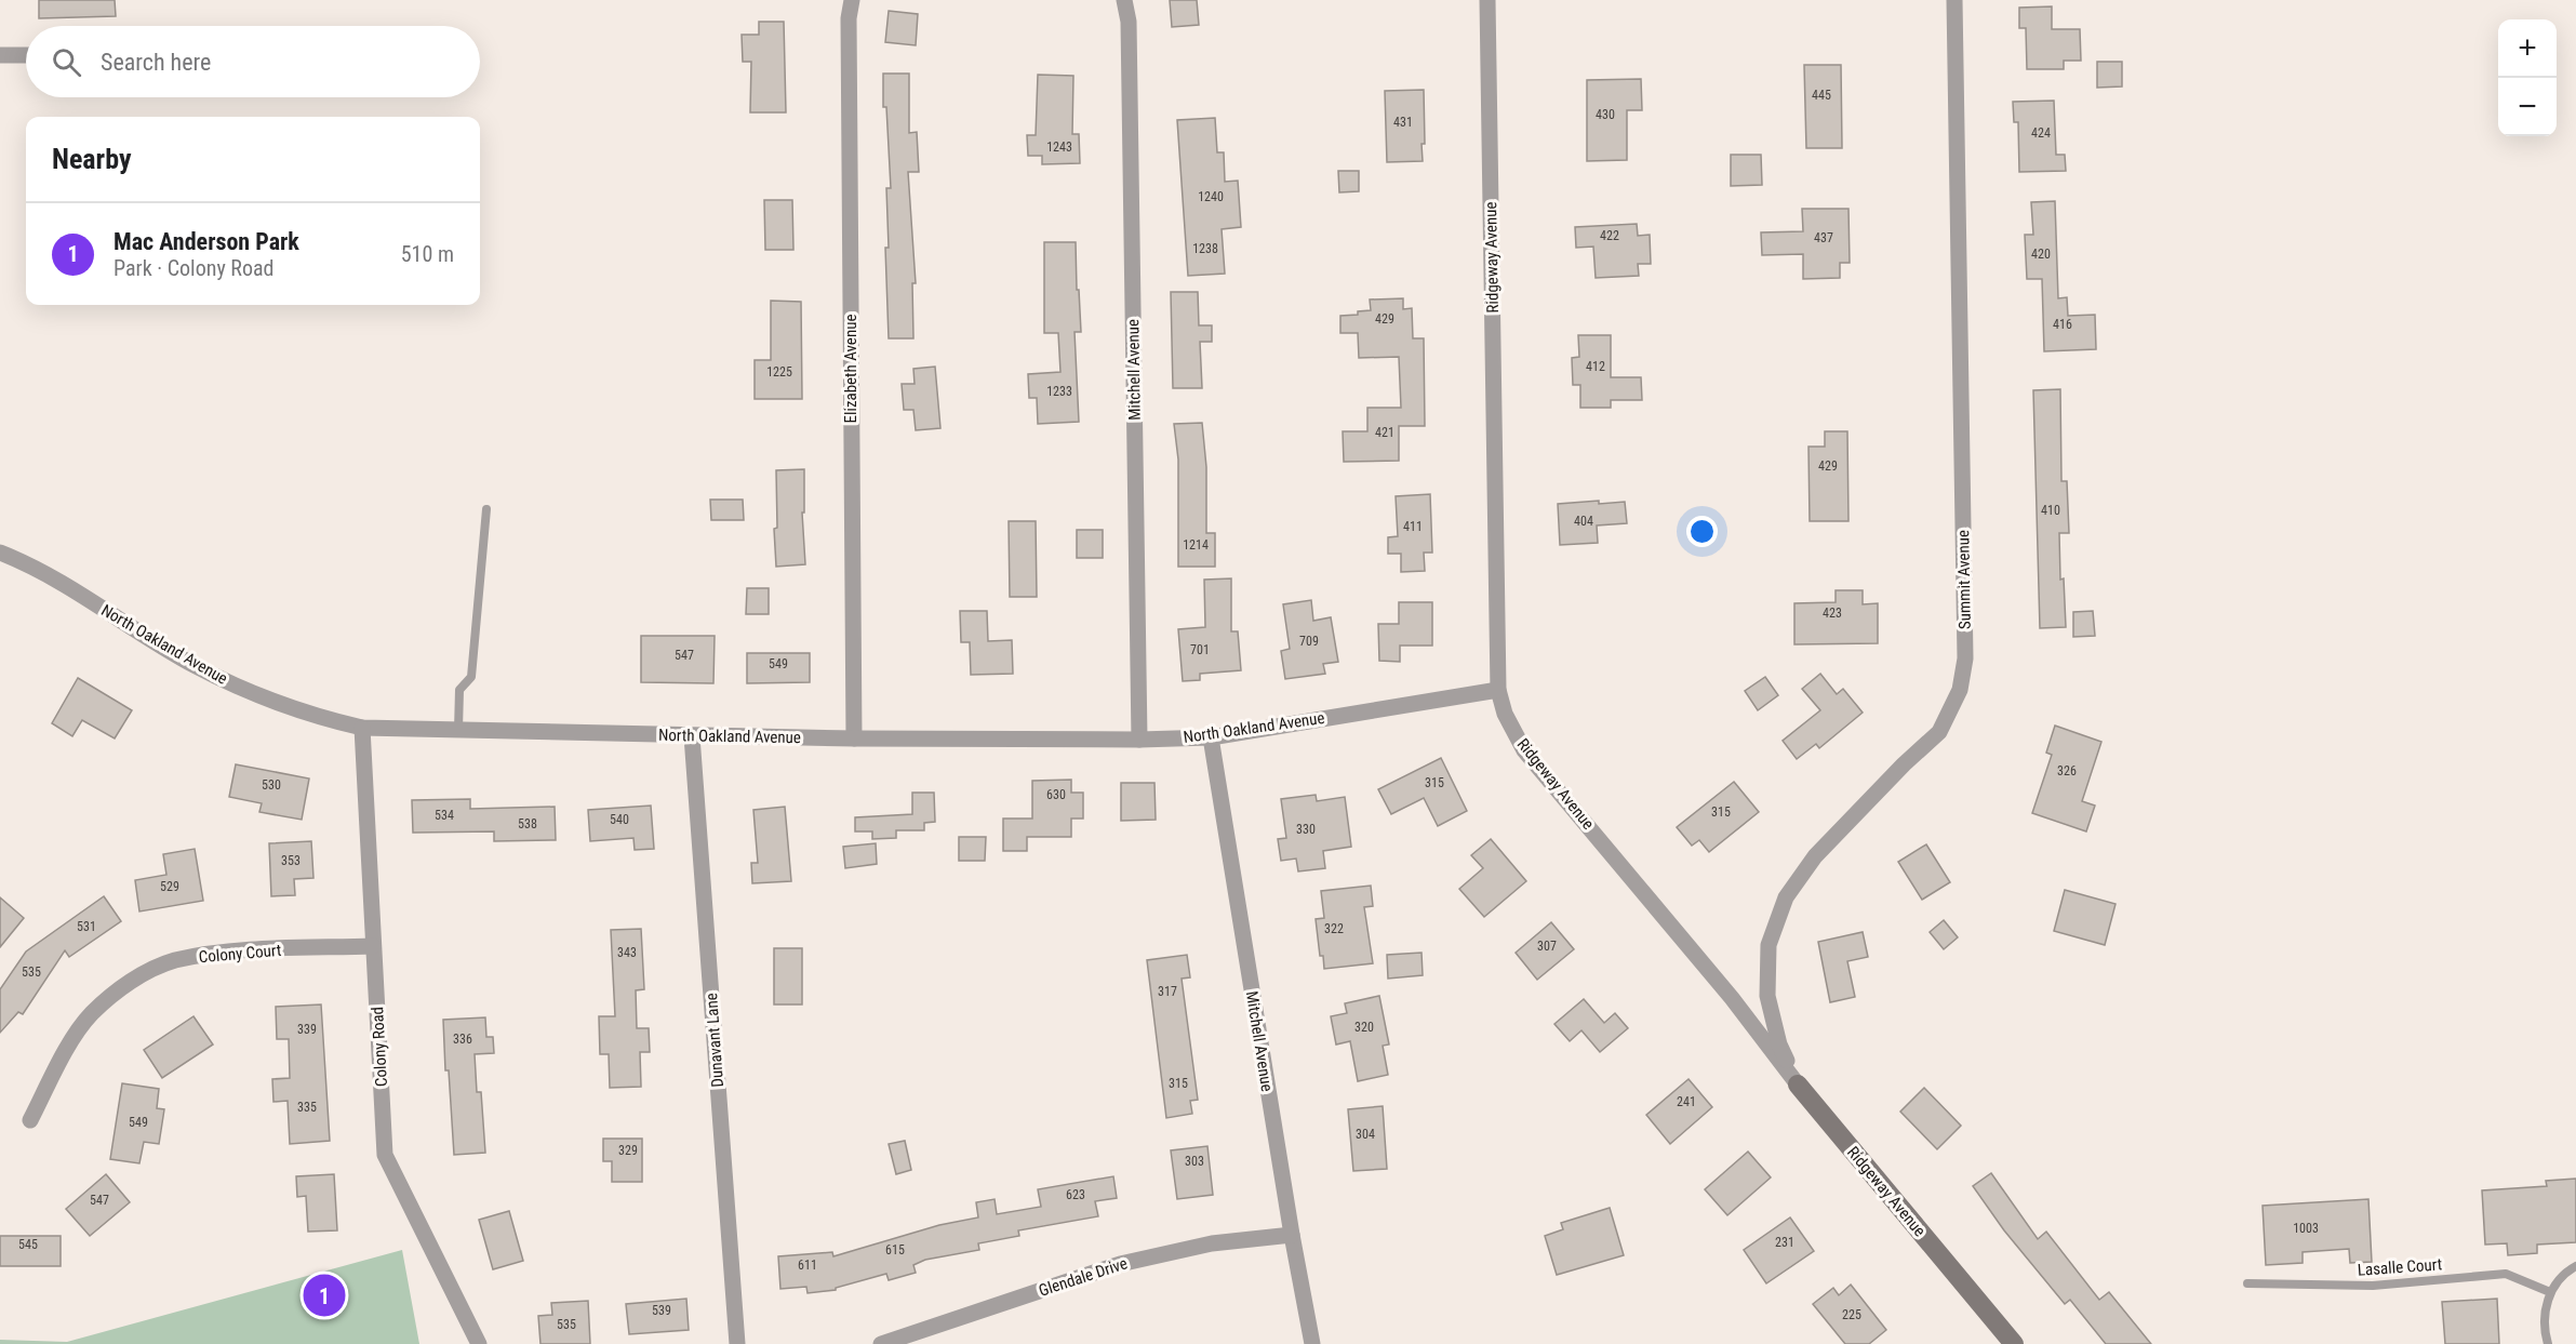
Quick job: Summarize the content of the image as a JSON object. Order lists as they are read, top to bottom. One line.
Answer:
{"streets":{"street":["Ridgeway Avenue","Elizabeth Avenue","Mitchell Avenue","Summit Avenue","North Oakland Avenue","Colony Court","Dunavant Lane","Colony Road","Glendale Drive"],"lane":["Lasalle Court"]},"crossings":[["Ridgeway Avenue","Summit Avenue"],["Ridgeway Avenue","North Oakland Avenue"],["Elizabeth Avenue","North Oakland Avenue"],["Mitchell Avenue","North Oakland Avenue"],["Mitchell Avenue","Glendale Drive"],["North Oakland Avenue","Dunavant Lane"],["North Oakland Avenue","Colony Road"],["Colony Court","Colony Road"]],"house_numbers":["445","430","431","424","1243","1240","422","437","1238","420","429","416","412","1225","1233","421","429","410","404","411","1214","423","709","701","547","549","326","315","530","630","315","534","540","538","330","353","529","531","322","307","343","535","317","320","339","336","315","241","335","549","304","329","303","623","547","1003","231","545","615","611","539","225","535"],"page":{"map_buttons":["+","−"],"search":"Search here","heading":"Nearby","list":[{"mark":"1","name":"Mac Anderson Park","note":"Park · Colony Road","value":"510 m"}],"pins":"1"}}
